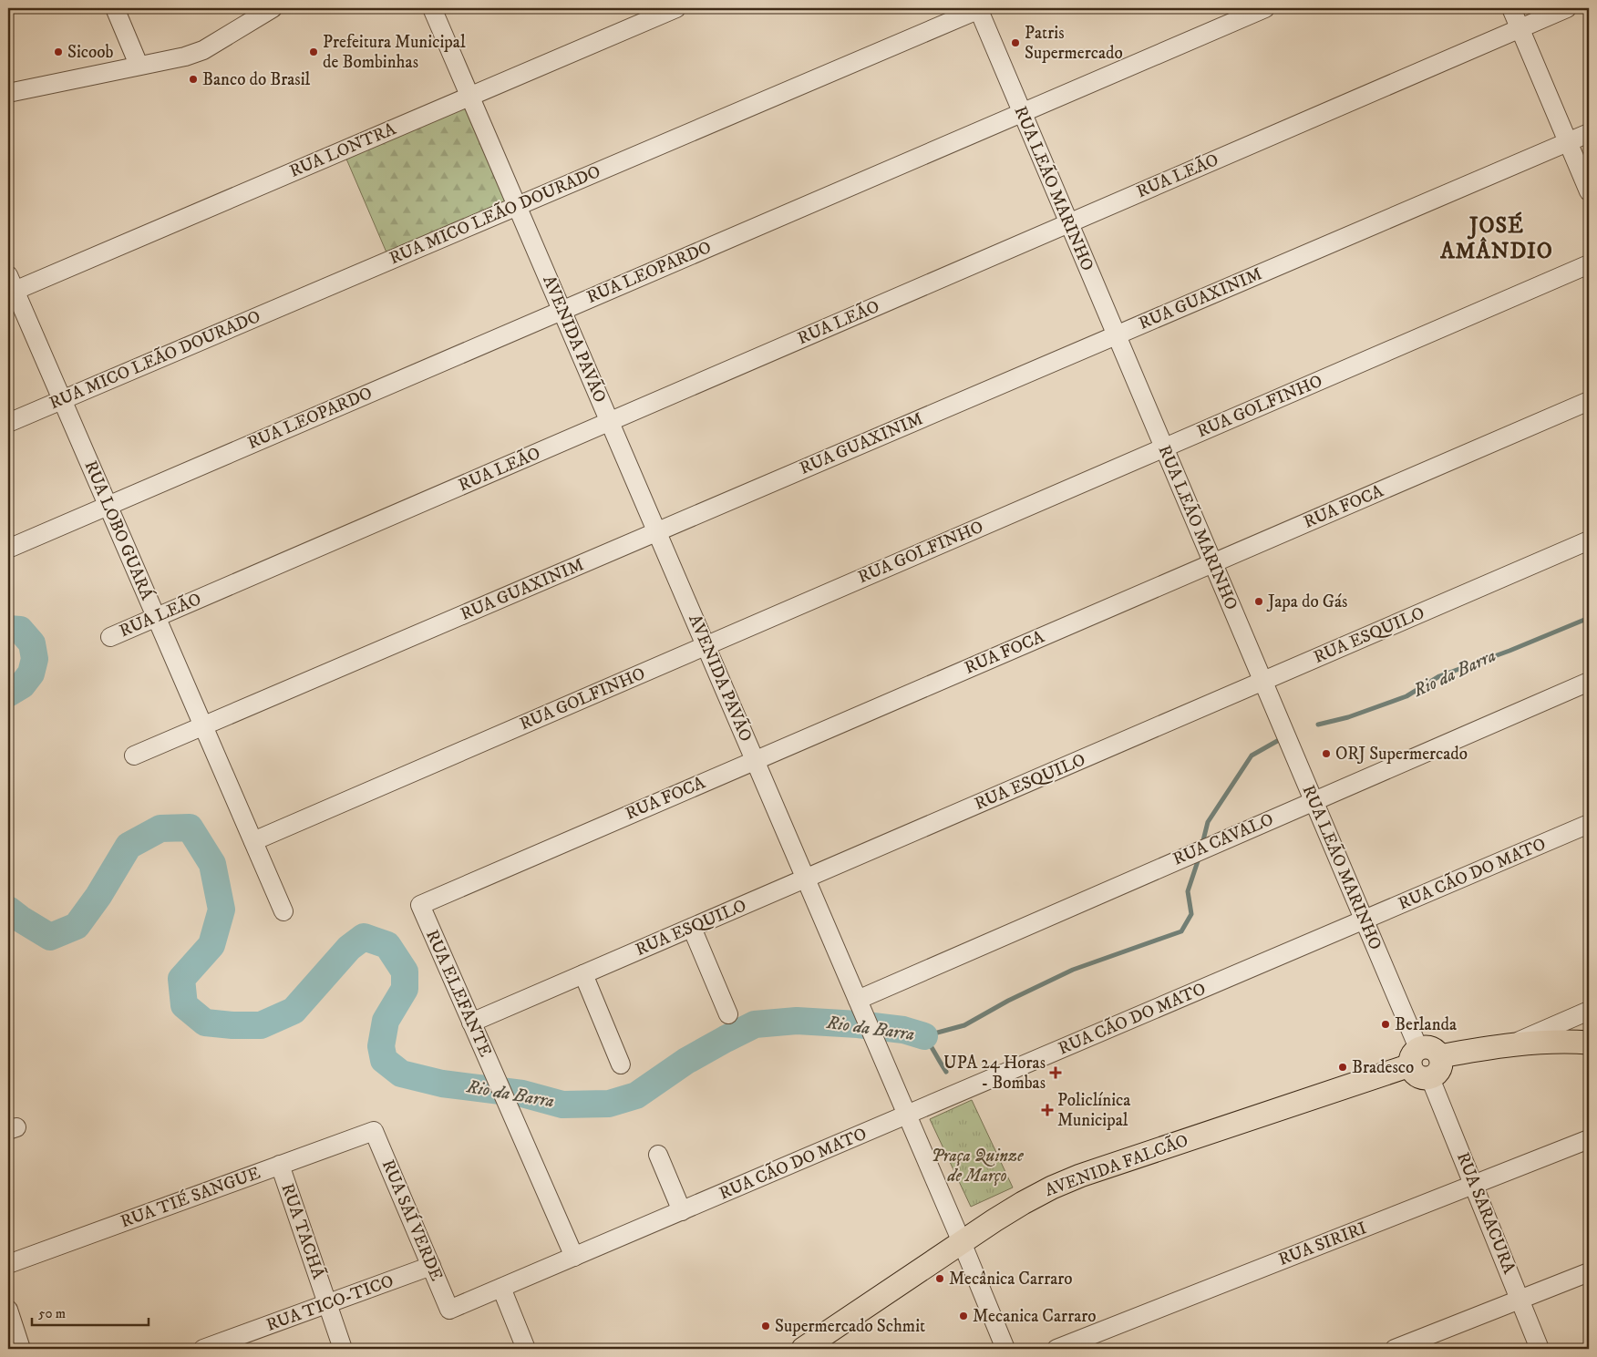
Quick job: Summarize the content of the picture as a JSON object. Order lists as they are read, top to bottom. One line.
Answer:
{"streets":{"main road":["AVENIDA FALCÃO"],"street":["RUA LONTRA","RUA LEÃO","RUA LEÃO MARINHO","RUA MICO LEÃO DOURADO","RUA LEOPARDO","RUA GUAXINIM","AVENIDA PAVÃO","RUA GOLFINHO","RUA FOCA","RUA LOBO GUARÁ","RUA ESQUILO","RUA CAVALO","RUA CÃO DO MATO","RUA ELEFANTE","RUA TIÉ SANGUE","RUA SARACURA","RUA SAÍ VERDE","RUA TACHÃ","RUA SIRIRI","RUA TICO-TICO"]},"crossings":[["RUA LONTRA","AVENIDA PAVÃO"],["RUA LONTRA","RUA LOBO GUARÁ"],["RUA LEÃO","RUA LEÃO MARINHO"],["RUA LEÃO","AVENIDA PAVÃO"],["RUA LEÃO","RUA LOBO GUARÁ"],["RUA LEÃO MARINHO","RUA MICO LEÃO DOURADO"],["RUA LEÃO MARINHO","RUA LEOPARDO"],["RUA LEÃO MARINHO","RUA GUAXINIM"],["RUA LEÃO MARINHO","RUA GOLFINHO"],["RUA LEÃO MARINHO","RUA FOCA"],["RUA LEÃO MARINHO","RUA ESQUILO"],["RUA LEÃO MARINHO","RUA CAVALO"],["RUA LEÃO MARINHO","RUA CÃO DO MATO"],["RUA LEÃO MARINHO","AVENIDA FALCÃO"],["RUA LEÃO MARINHO","RUA SARACURA"],["RUA MICO LEÃO DOURADO","AVENIDA PAVÃO"],["RUA MICO LEÃO DOURADO","RUA LOBO GUARÁ"],["RUA LEOPARDO","AVENIDA PAVÃO"],["RUA LEOPARDO","RUA LOBO GUARÁ"],["RUA GUAXINIM","AVENIDA PAVÃO"],["RUA GUAXINIM","RUA LOBO GUARÁ"],["AVENIDA PAVÃO","RUA GOLFINHO"],["AVENIDA PAVÃO","RUA FOCA"],["AVENIDA PAVÃO","RUA ESQUILO"],["AVENIDA PAVÃO","RUA CAVALO"],["AVENIDA PAVÃO","RUA CÃO DO MATO"],["AVENIDA PAVÃO","AVENIDA FALCÃO"],["RUA GOLFINHO","RUA LOBO GUARÁ"],["RUA FOCA","RUA ELEFANTE"],["RUA ESQUILO","RUA ELEFANTE"],["RUA CÃO DO MATO","RUA ELEFANTE"],["RUA CÃO DO MATO","RUA SAÍ VERDE"],["AVENIDA FALCÃO","RUA SARACURA"],["RUA TIÉ SANGUE","RUA SAÍ VERDE"],["RUA TIÉ SANGUE","RUA TACHÃ"],["RUA SARACURA","RUA SIRIRI"],["RUA SAÍ VERDE","RUA TICO-TICO"],["RUA TACHÃ","RUA TICO-TICO"]],"districts":["JOSÉ AMÂNDIO"],"water":["Rio da Barra"],"parks":["Praça Quinze de Março"],"places":{"other":["Patris Supermercado","Sicoob","Prefeitura Municipal de Bombinhas","Banco do Brasil","Japa do Gás","ORJ Supermercado","Berlanda","Bradesco","Mecânica Carraro","Mecanica Carraro","Supermercado Schmit"],"health":["UPA 24 Horas - Bombas","Policlínica Municipal"]},"scale_bar":"50 m"}
